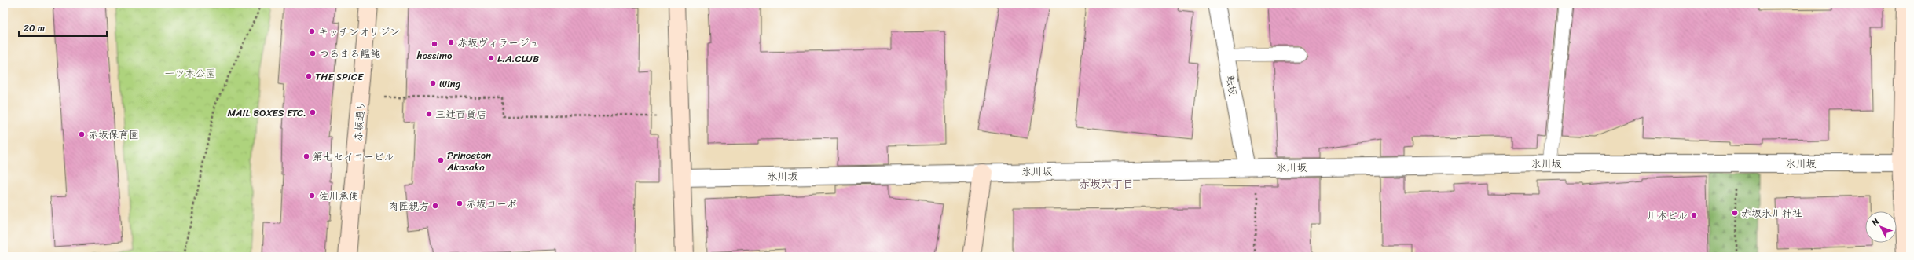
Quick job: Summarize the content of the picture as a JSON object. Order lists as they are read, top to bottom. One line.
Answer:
{"streets":{"street":["転坂","赤坂通り","氷川坂"]},"crossings":[["転坂","氷川坂"]],"districts":["赤坂六丁目"],"parks":["一ツ木公園"],"places":["キッチンオリジン","赤坂ヴィラージュ","hossimo","つるまる饂飩","L.A.CLUB","THE SPICE","Wing","MAIL BOXES ETC.","三辻百貨店","赤坂保育園","第七セイコービル","Princeton Akasaka","佐川急便","赤坂コーポ","肉匠親方","赤坂氷川神社","川本ビル"],"scale_bar":"20 m","north":"top left"}
